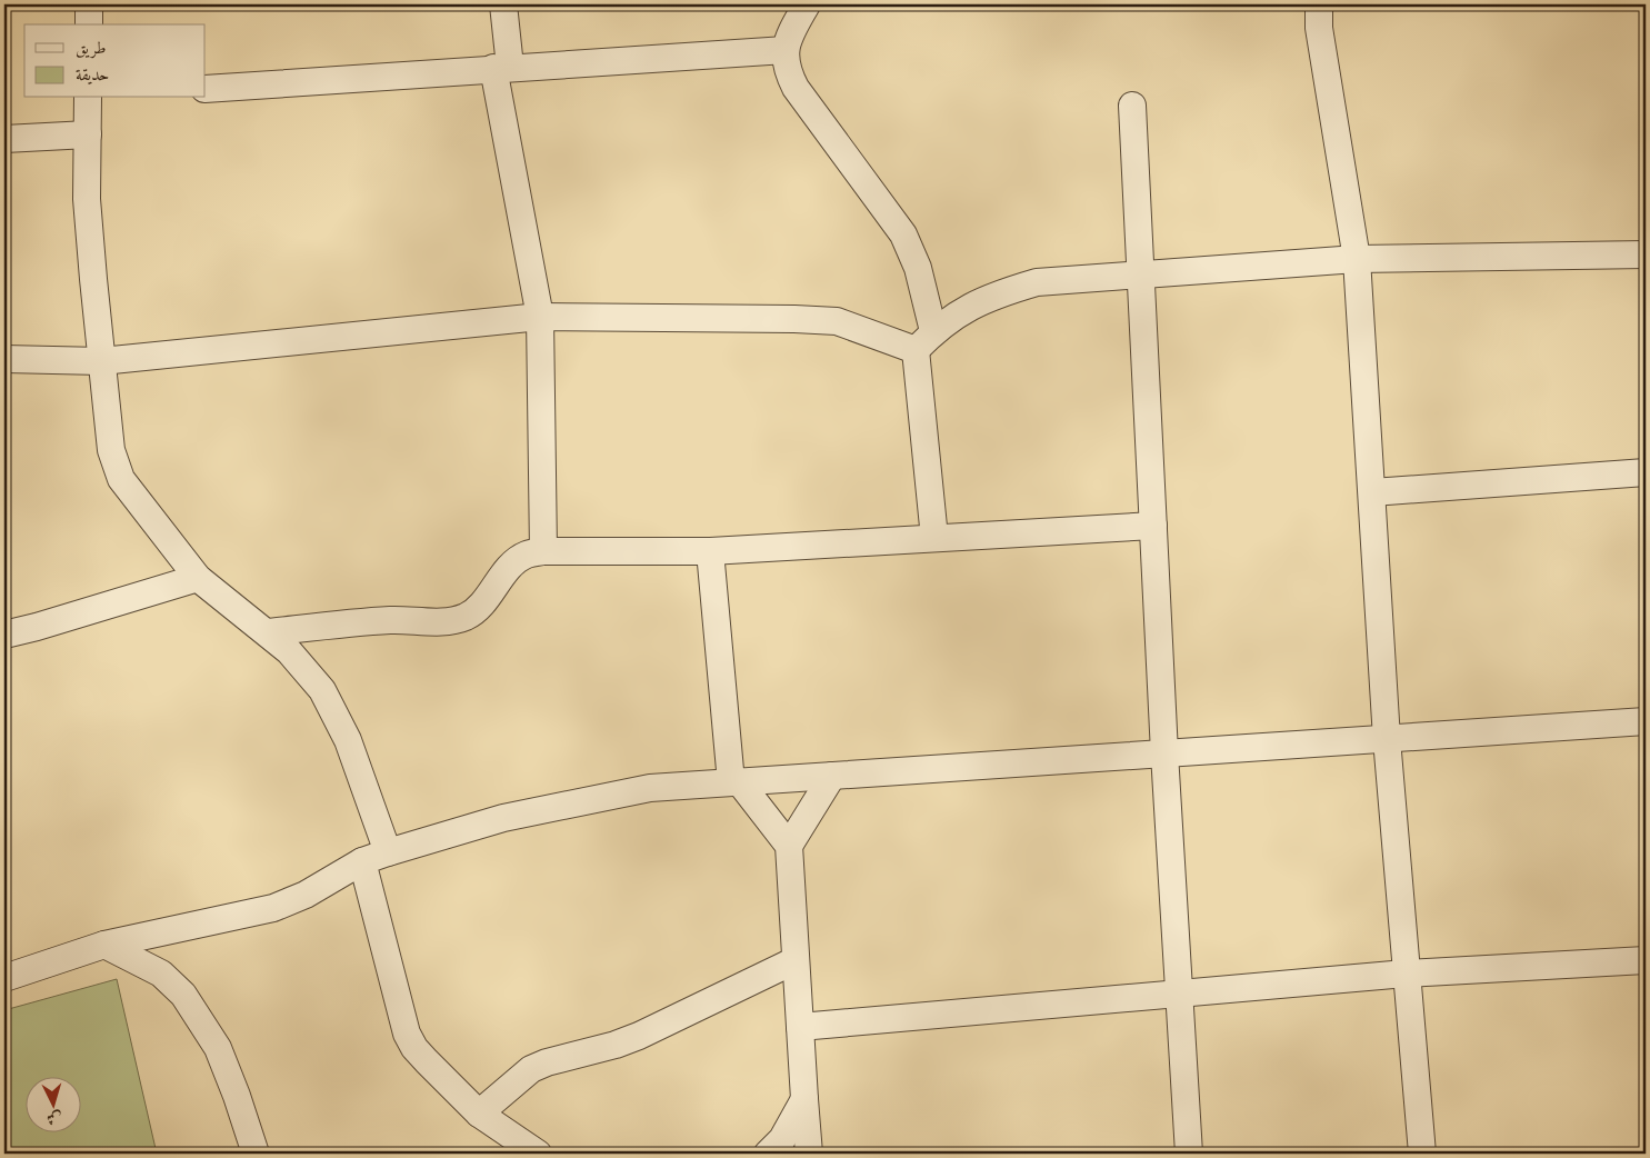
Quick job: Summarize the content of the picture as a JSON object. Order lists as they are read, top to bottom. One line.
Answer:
{"legend":["طريق","حديقة"],"north":"bottom"}
